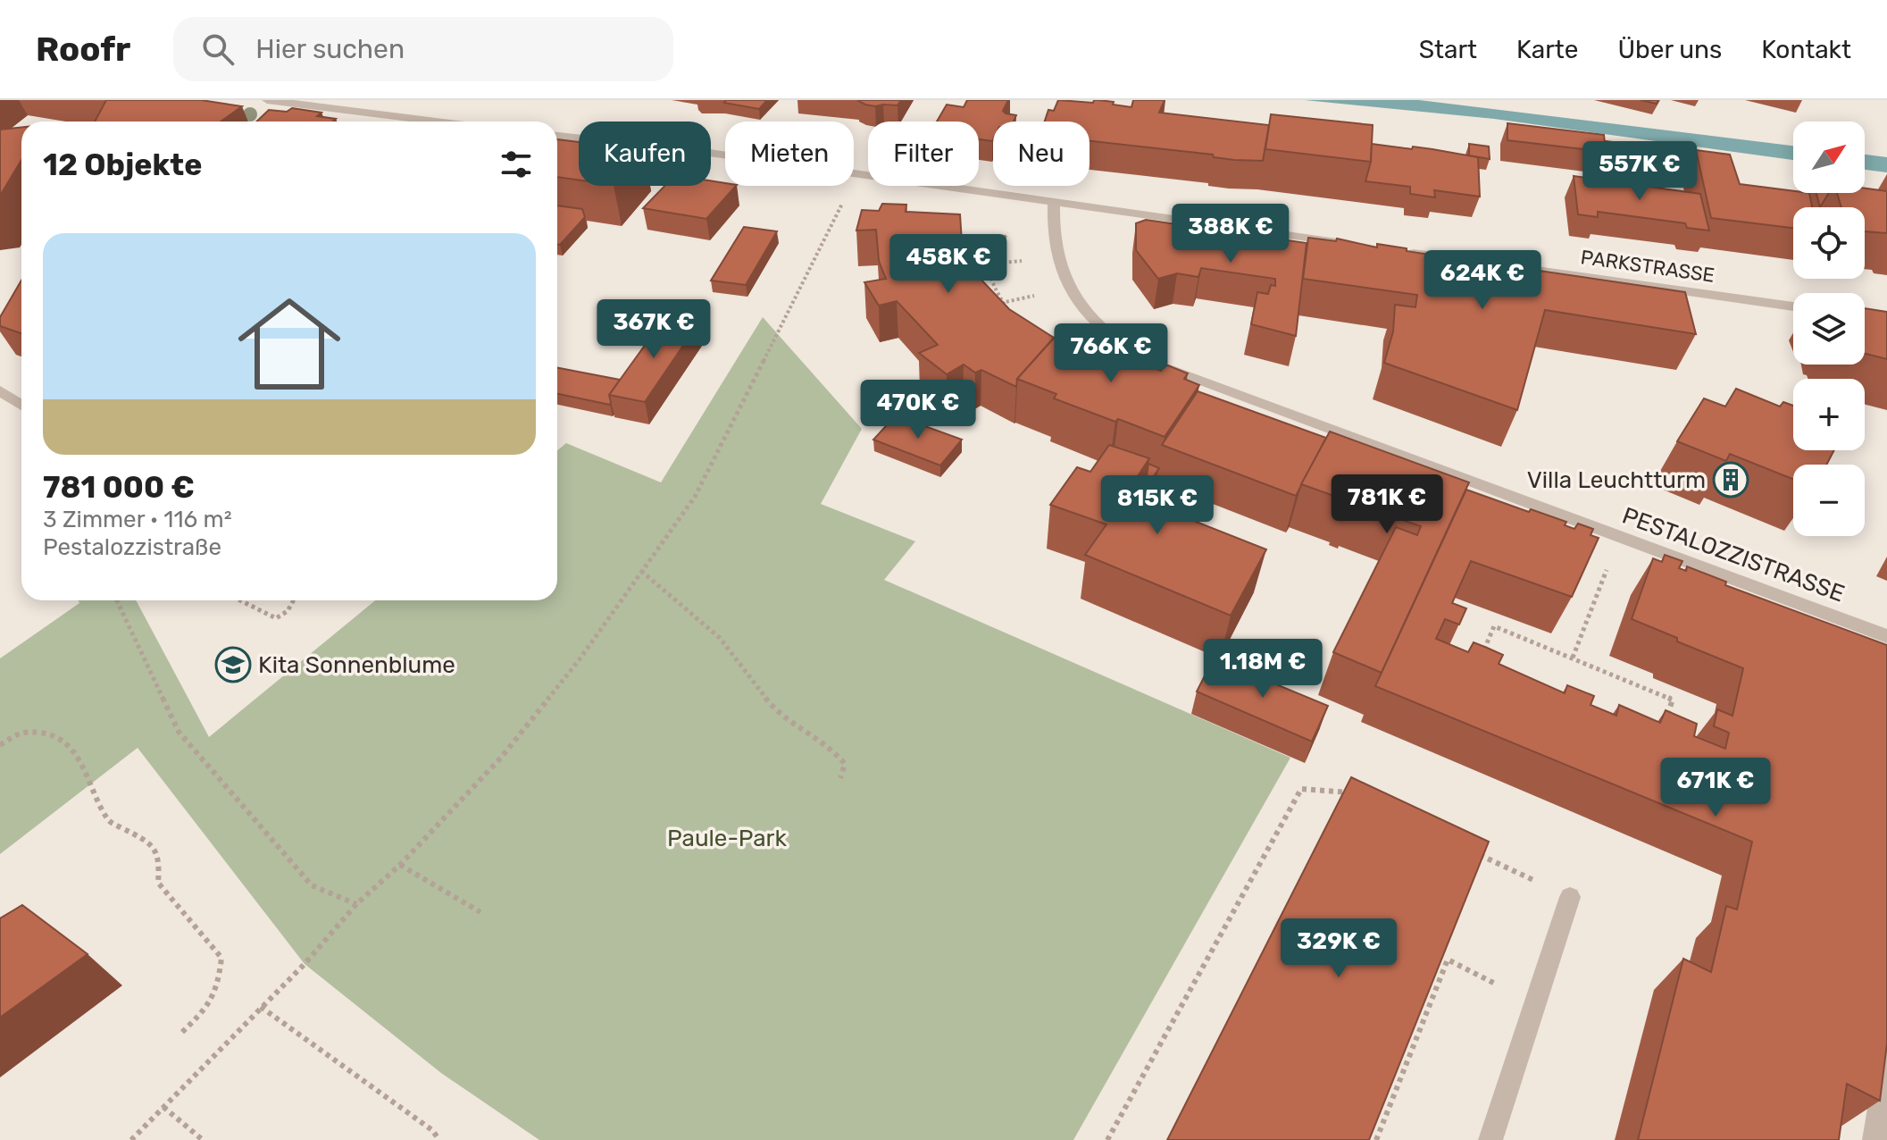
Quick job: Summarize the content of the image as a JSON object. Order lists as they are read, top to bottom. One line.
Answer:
{"streets":{"street":["PARKSTRASSE","PESTALOZZISTRASSE"]},"parks":["Paule-Park"],"places":{"building":["Villa Leuchtturm"],"school or university":["Kita Sonnenblume"]},"north":"top right","page":{"header":"Roofr","search":"Hier suchen","nav":["Start","Karte","Über uns","Kontakt"],"map_buttons":["+","−"],"chip":["Kaufen","Mieten","Filter","Neu"],"heading":"12 Objekte","price":["557K €","388K €","458K €","624K €","367K €","766K €","470K €","781K €","815K €","1.18M €","671K €","329K €"],"list":[{"name":"781 000 €","note":"3 Zimmer · 116 m² · Pestalozzistraße"}]}}
